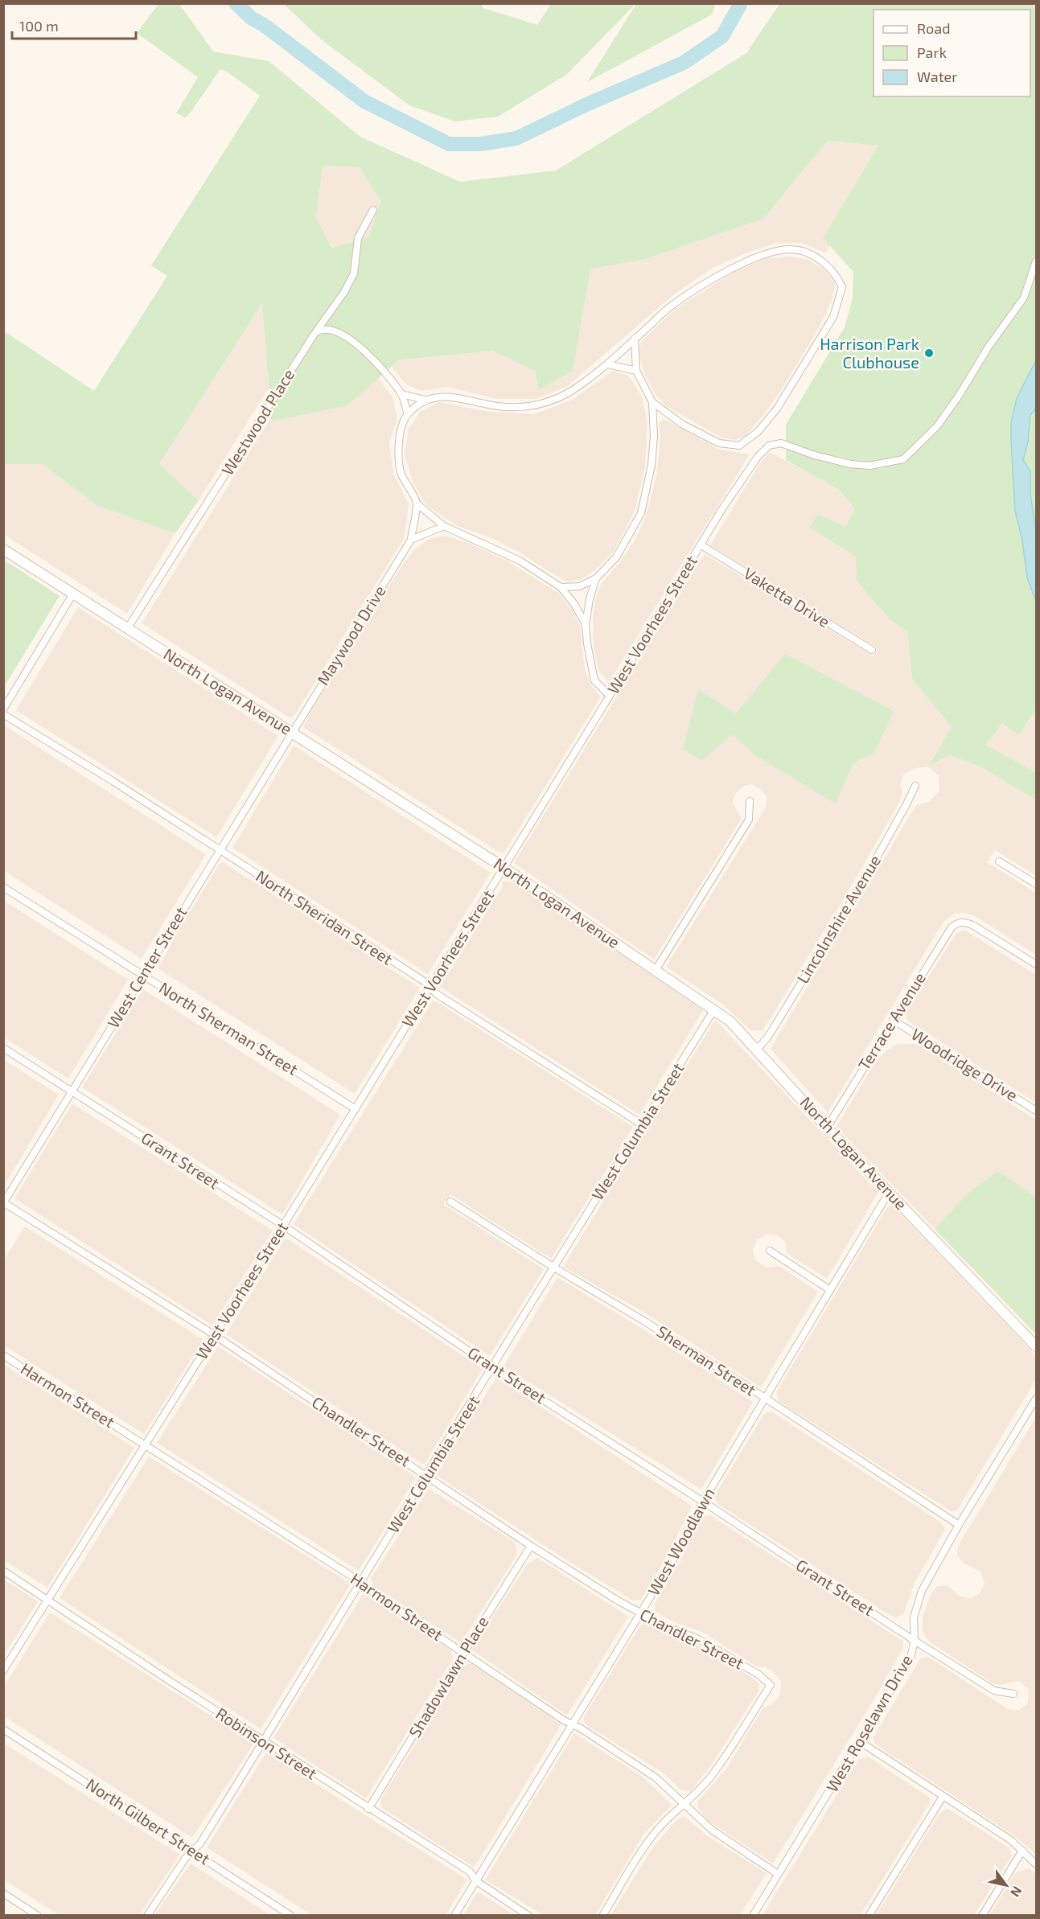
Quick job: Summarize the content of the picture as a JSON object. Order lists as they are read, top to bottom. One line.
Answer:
{"streets":{"street":["Westwood Place","Vaketta Drive","West Voorhees Street","Maywood Drive","North Logan Avenue","North Sheridan Street","Lincolnshire Avenue","West Center Street","Terrace Avenue","North Sherman Street","Woodridge Drive","West Columbia Street","Grant Street","Sherman Street","Harmon Street","Chandler Street","West Woodlawn","Shadowlawn Place","West Roselawn Drive","Robinson Street","North Gilbert Street"]},"crossings":[["Westwood Place","North Logan Avenue"],["Vaketta Drive","West Voorhees Street"],["West Voorhees Street","North Logan Avenue"],["West Voorhees Street","North Sheridan Street"],["West Voorhees Street","North Sherman Street"],["West Voorhees Street","Grant Street"],["West Voorhees Street","Harmon Street"],["West Voorhees Street","Chandler Street"],["West Voorhees Street","Robinson Street"],["Maywood Drive","North Logan Avenue"],["Maywood Drive","West Center Street"],["North Logan Avenue","Lincolnshire Avenue"],["North Logan Avenue","West Center Street"],["North Logan Avenue","Terrace Avenue"],["North Logan Avenue","West Columbia Street"],["North Logan Avenue","West Woodlawn"],["North Sheridan Street","West Center Street"],["North Sheridan Street","West Columbia Street"],["West Center Street","North Sherman Street"],["West Center Street","Grant Street"],["West Center Street","Chandler Street"],["Terrace Avenue","Woodridge Drive"],["West Columbia Street","Grant Street"],["West Columbia Street","Sherman Street"],["West Columbia Street","Harmon Street"],["West Columbia Street","Chandler Street"],["West Columbia Street","Robinson Street"],["West Columbia Street","North Gilbert Street"],["Grant Street","West Woodlawn"],["Grant Street","West Roselawn Drive"],["Sherman Street","West Woodlawn"],["Sherman Street","West Roselawn Drive"],["Harmon Street","Chandler Street"],["Harmon Street","West Woodlawn"],["Harmon Street","Shadowlawn Place"],["Harmon Street","West Roselawn Drive"],["Chandler Street","West Woodlawn"],["Chandler Street","Shadowlawn Place"],["West Woodlawn","Robinson Street"],["Shadowlawn Place","Robinson Street"]],"places":["Harrison Park Clubhouse"],"legend":["Road","Park","Water"],"scale_bar":"100 m","north":"bottom right"}
